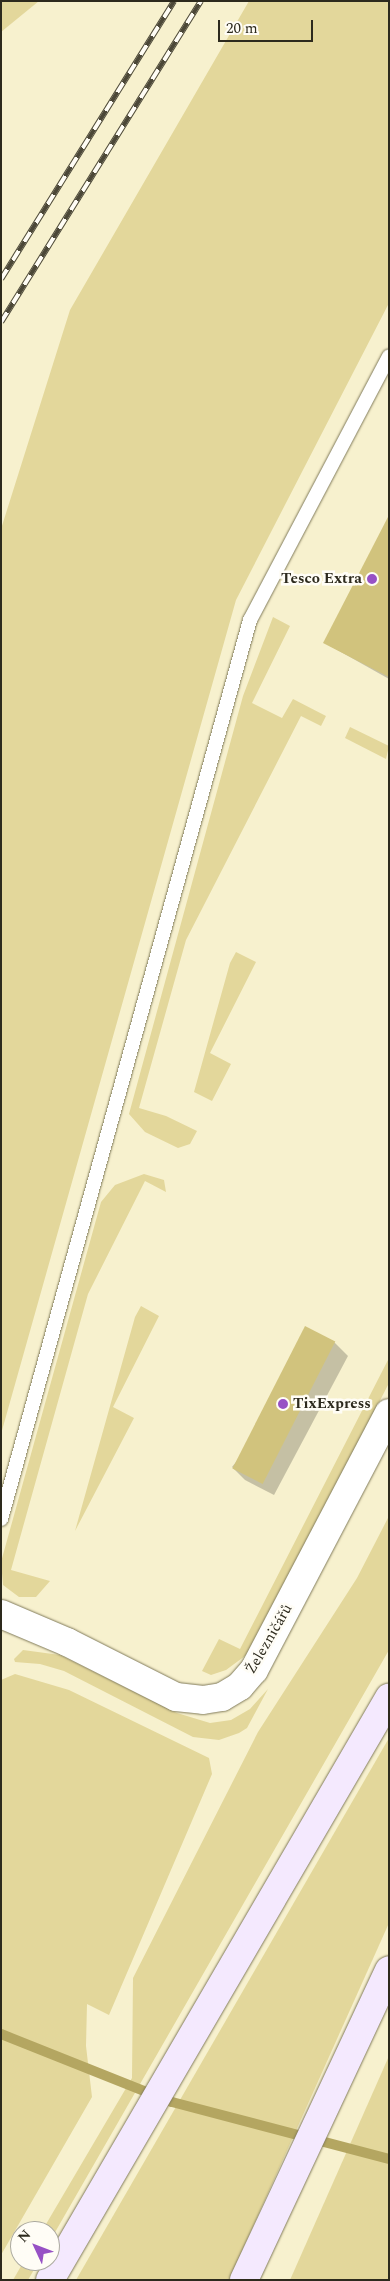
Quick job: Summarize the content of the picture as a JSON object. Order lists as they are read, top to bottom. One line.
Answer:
{"streets":{"street":["Železničářů"]},"places":["Tesco Extra","TixExpress"],"scale_bar":"20 m","north":"top left"}
